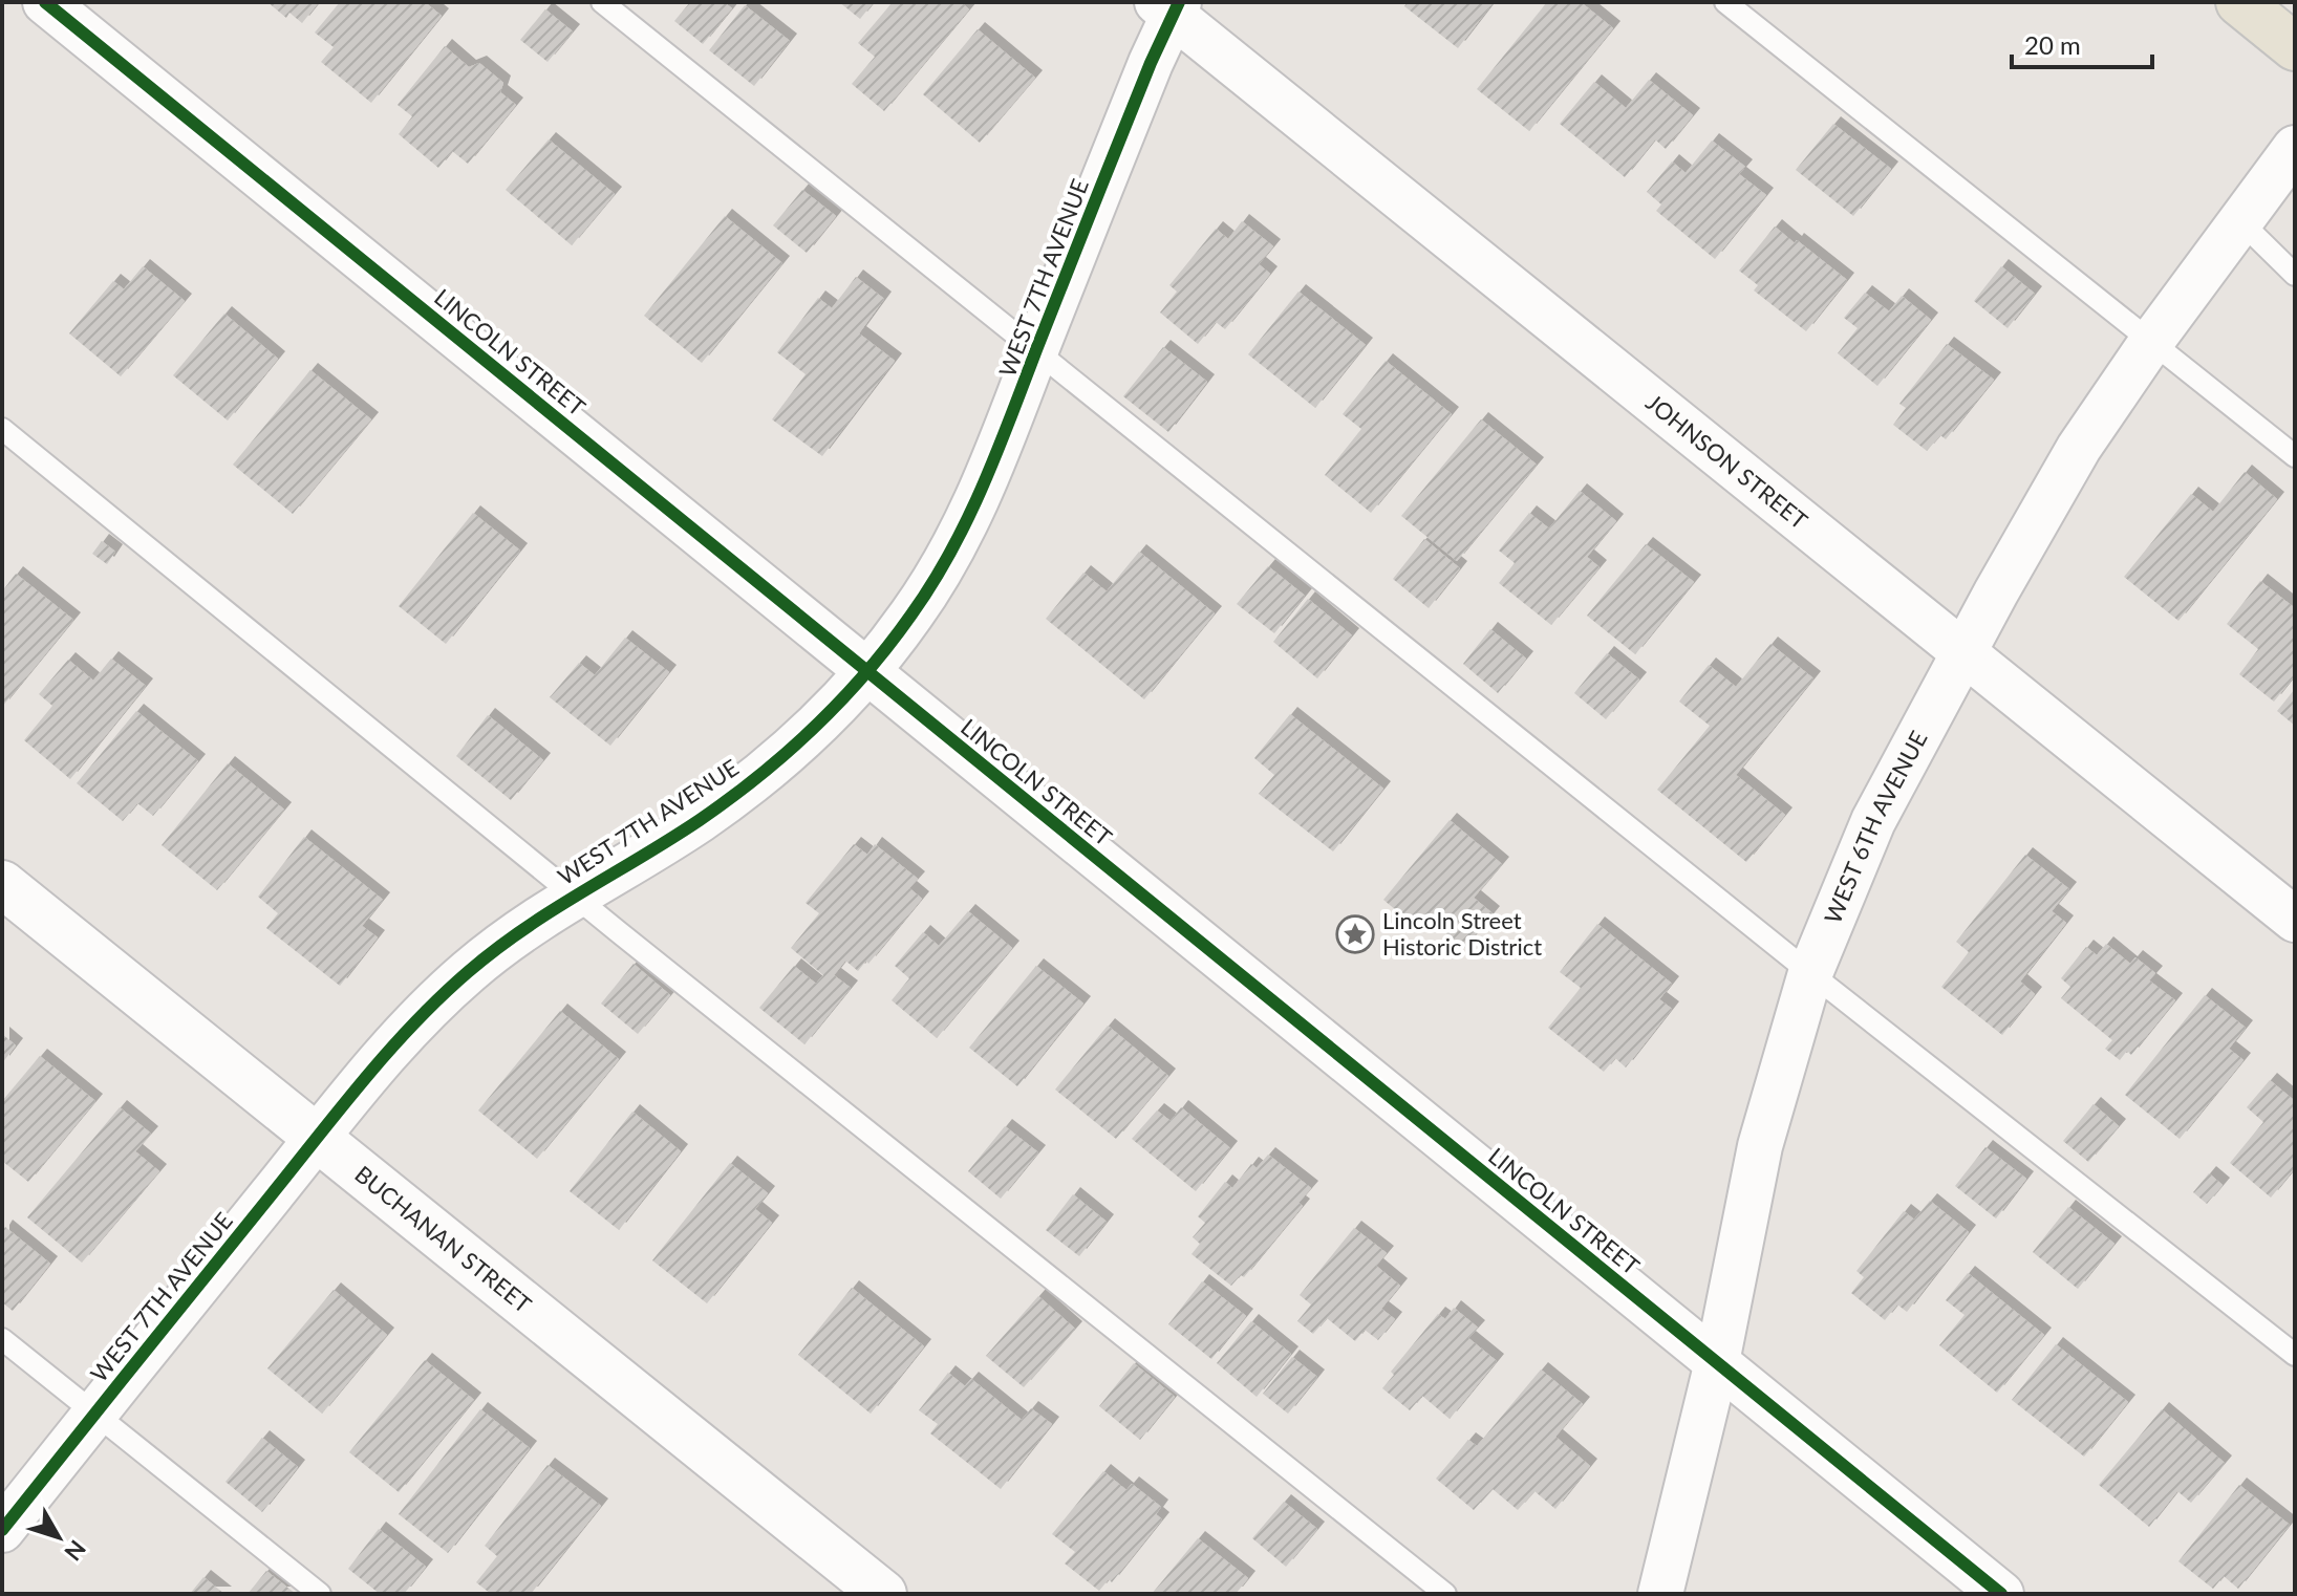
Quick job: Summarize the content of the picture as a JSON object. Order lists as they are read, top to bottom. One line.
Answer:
{"streets":{"street":["WEST 7TH AVENUE","LINCOLN STREET","JOHNSON STREET","WEST 6TH AVENUE","BUCHANAN STREET"]},"crossings":[["WEST 7TH AVENUE","LINCOLN STREET"],["WEST 7TH AVENUE","JOHNSON STREET"],["WEST 7TH AVENUE","BUCHANAN STREET"],["LINCOLN STREET","WEST 6TH AVENUE"],["JOHNSON STREET","WEST 6TH AVENUE"]],"places":{"place":["Lincoln Street Historic District"]},"scale_bar":"20 m","north":"bottom right"}
